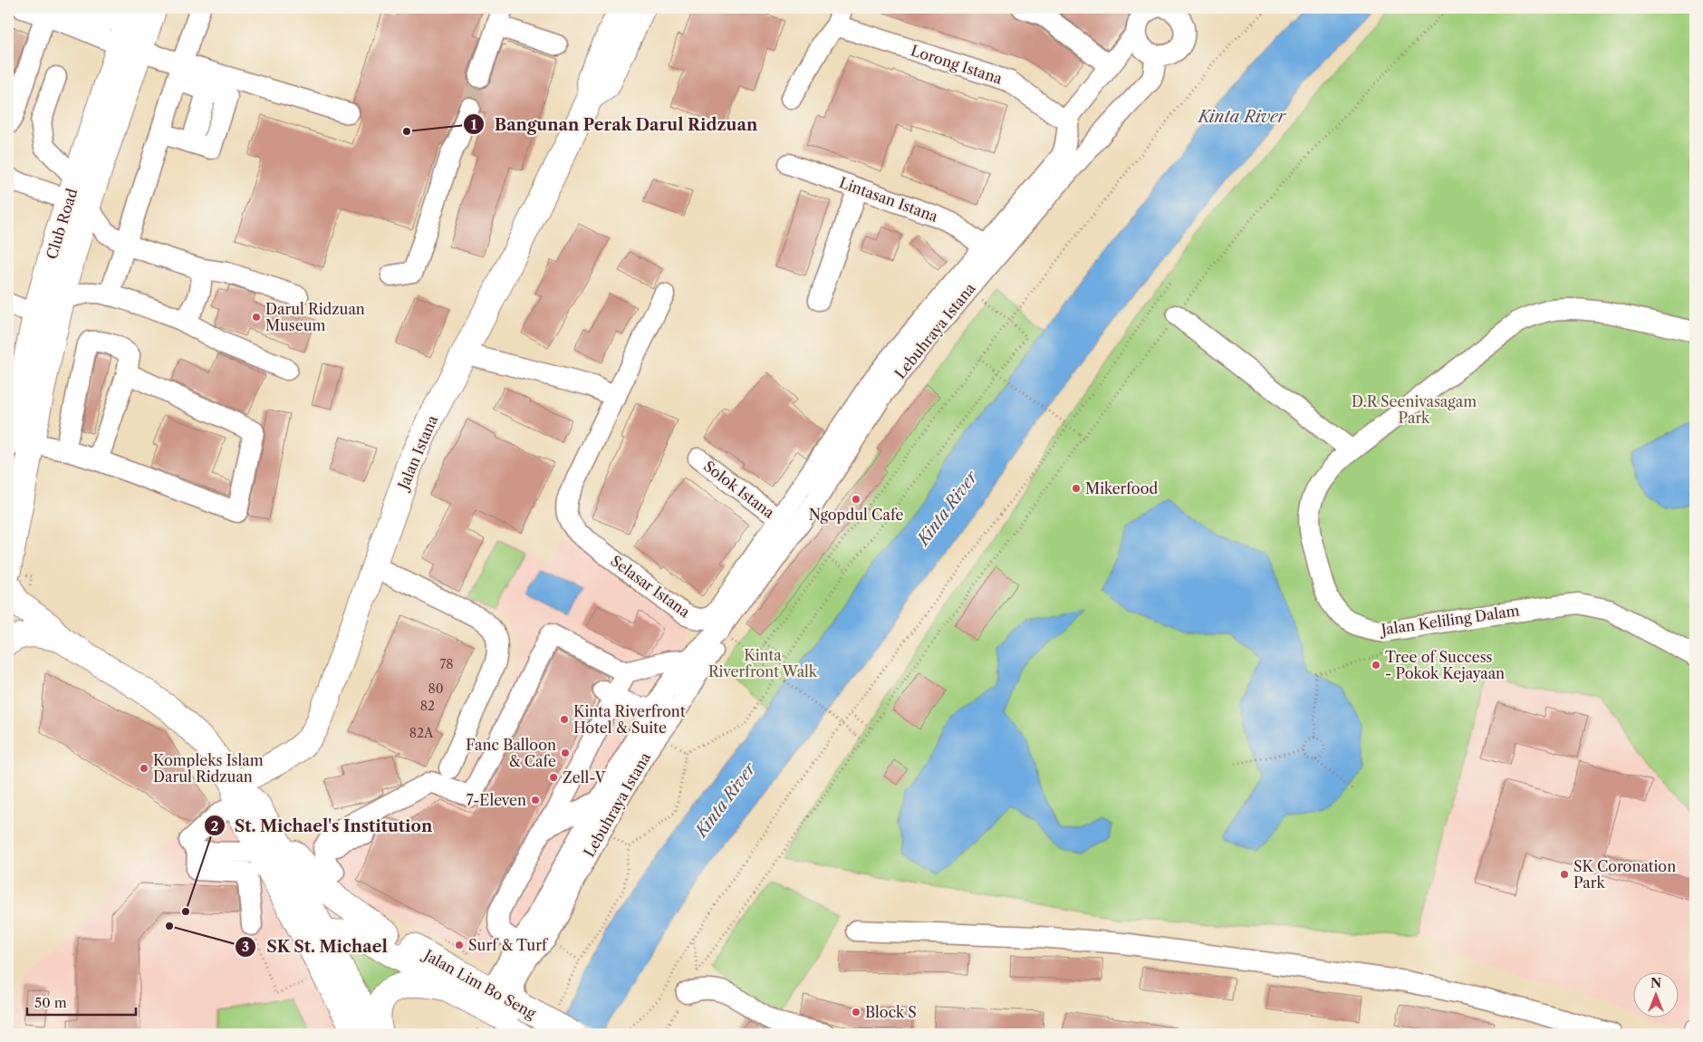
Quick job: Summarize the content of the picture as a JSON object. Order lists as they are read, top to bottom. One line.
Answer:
{"streets":{"main road":["Club Road","Jalan Istana","Jalan Lim Bo Seng"],"street":["Lorong Istana","Lintasan Istana","Lebuhraya Istana","Solok Istana","Selasar Istana","Jalan Keliling Dalam"]},"crossings":[["Lorong Istana","Selasar Istana"],["Lintasan Istana","Selasar Istana"],["Lebuhraya Istana","Jalan Lim Bo Seng"],["Solok Istana","Selasar Istana"]],"water":["Kinta River"],"parks":["D.R Seenivasagam Park","Kinta Riverfront Walk"],"places":["Bangunan Perak Darul Ridzuan","Darul Ridzuan Museum","Mikerfood","Ngopdul Cafe","Tree of Success - Pokok Kejayaan","Kinta Riverfront Hotel & Suite","Fanc Balloon & Cafe","Kompleks Islam Darul Ridzuan","Zell-V","7-Eleven","SK Coronation Park","St. Michael's Institution","SK St. Michael","Surf & Turf","Block S"],"house_numbers":["78","80","82","82A"],"scale_bar":"50 m","north":"top"}
